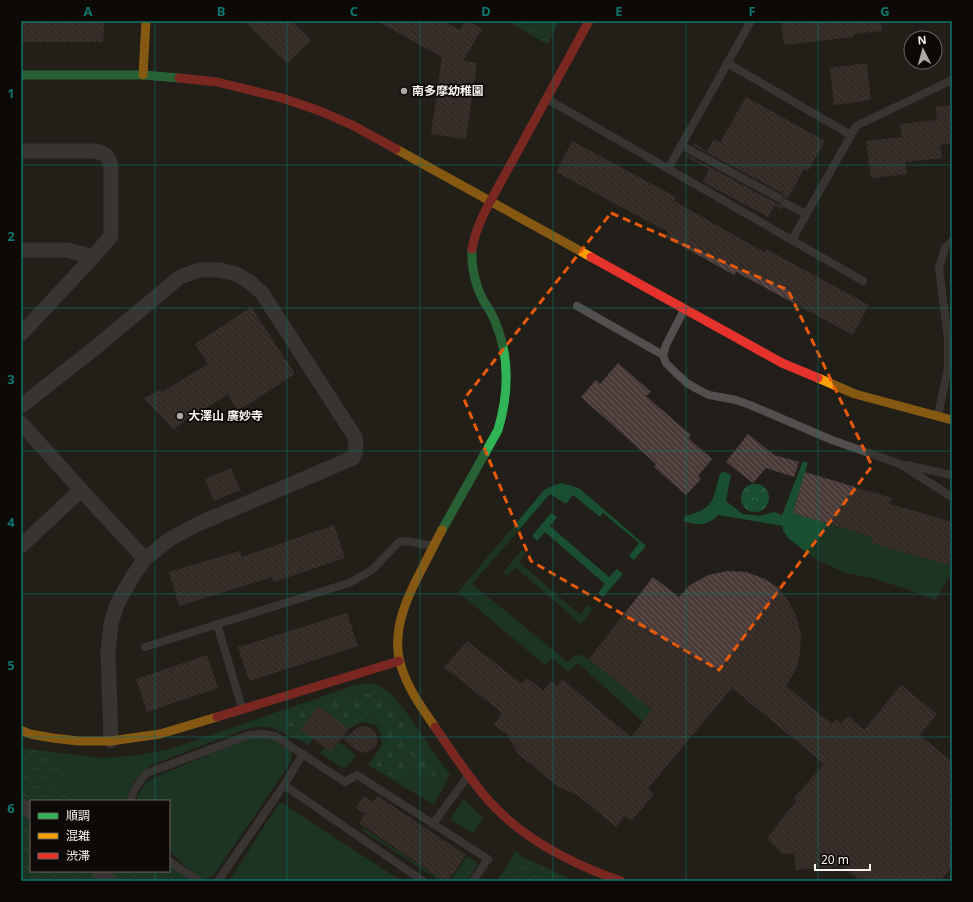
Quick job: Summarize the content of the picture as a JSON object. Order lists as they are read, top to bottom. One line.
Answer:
{"places":["南多摩幼稚園","大澤山 廣妙寺"],"legend":["順調","混雑","渋滞"],"scale_bar":"20 m","north":"top","grid":{"columns":["A","B","C","D","E","F","G"],"rows":["1","2","3","4","5","6"]}}
